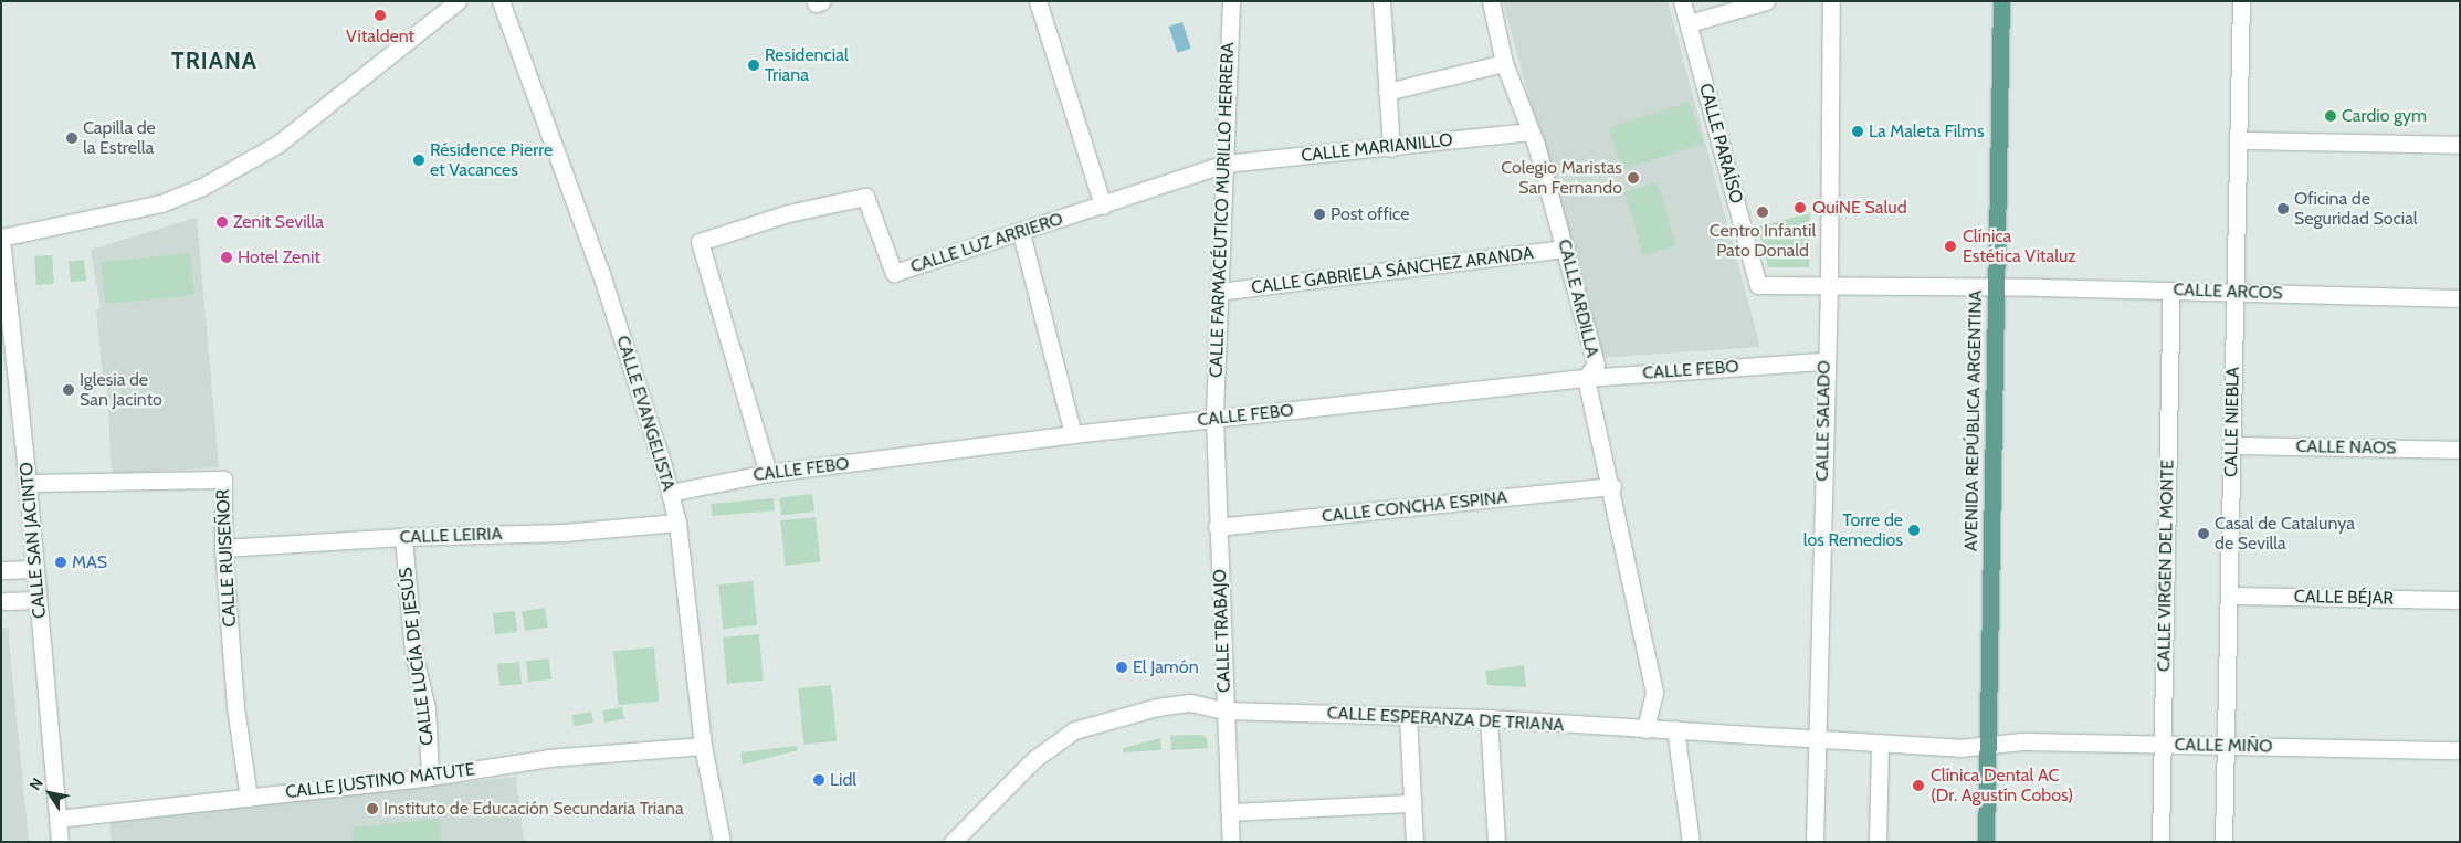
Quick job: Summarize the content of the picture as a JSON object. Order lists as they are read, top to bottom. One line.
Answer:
{"streets":{"main road":["AVENIDA REPÚBLICA ARGENTINA"],"street":["CALLE PARAÍSO","CALLE MARIANILLO","CALLE FARMACÉUTICO MURILLO HERRERA","CALLE LUZ ARRIERO","CALLE GABRIELA SÁNCHEZ ARANDA","CALLE ARCOS","CALLE ARDILLA","CALLE FEBO","CALLE EVANGELISTA","CALLE SALADO","CALLE NIEBLA","CALLE NAOS","CALLE CONCHA ESPINA","CALLE LEIRIA","CALLE SAN JACINTO","CALLE RUISEÑOR","CALLE VIRGEN DEL MONTE","CALLE BÉJAR","CALLE TRABAJO","CALLE LUCÍA DE JESÚS","CALLE ESPERANZA DE TRIANA","CALLE MIÑO","CALLE JUSTINO MATUTE"]},"crossings":[["CALLE PARAÍSO","CALLE ARCOS"],["CALLE MARIANILLO","CALLE FARMACÉUTICO MURILLO HERRERA"],["CALLE MARIANILLO","CALLE LUZ ARRIERO"],["CALLE MARIANILLO","CALLE ARDILLA"],["CALLE FARMACÉUTICO MURILLO HERRERA","CALLE LUZ ARRIERO"],["CALLE FARMACÉUTICO MURILLO HERRERA","CALLE GABRIELA SÁNCHEZ ARANDA"],["CALLE FARMACÉUTICO MURILLO HERRERA","CALLE FEBO"],["CALLE FARMACÉUTICO MURILLO HERRERA","CALLE TRABAJO"],["CALLE LUZ ARRIERO","CALLE FEBO"],["CALLE GABRIELA SÁNCHEZ ARANDA","CALLE ARDILLA"],["CALLE ARCOS","CALLE SALADO"],["CALLE ARCOS","AVENIDA REPÚBLICA ARGENTINA"],["CALLE ARCOS","CALLE NIEBLA"],["CALLE ARCOS","CALLE VIRGEN DEL MONTE"],["CALLE ARDILLA","CALLE FEBO"],["CALLE ARDILLA","CALLE CONCHA ESPINA"],["CALLE ARDILLA","CALLE ESPERANZA DE TRIANA"],["CALLE FEBO","CALLE EVANGELISTA"],["CALLE FEBO","CALLE SALADO"],["CALLE FEBO","CALLE TRABAJO"],["CALLE EVANGELISTA","CALLE LEIRIA"],["CALLE EVANGELISTA","CALLE JUSTINO MATUTE"],["CALLE SALADO","CALLE ESPERANZA DE TRIANA"],["AVENIDA REPÚBLICA ARGENTINA","CALLE ESPERANZA DE TRIANA"],["AVENIDA REPÚBLICA ARGENTINA","CALLE MIÑO"],["CALLE NIEBLA","CALLE NAOS"],["CALLE NIEBLA","CALLE BÉJAR"],["CALLE NIEBLA","CALLE MIÑO"],["CALLE CONCHA ESPINA","CALLE TRABAJO"],["CALLE LEIRIA","CALLE RUISEÑOR"],["CALLE LEIRIA","CALLE LUCÍA DE JESÚS"],["CALLE SAN JACINTO","CALLE RUISEÑOR"],["CALLE SAN JACINTO","CALLE JUSTINO MATUTE"],["CALLE RUISEÑOR","CALLE JUSTINO MATUTE"],["CALLE VIRGEN DEL MONTE","CALLE MIÑO"],["CALLE TRABAJO","CALLE ESPERANZA DE TRIANA"],["CALLE LUCÍA DE JESÚS","CALLE JUSTINO MATUTE"],["CALLE ESPERANZA DE TRIANA","CALLE MIÑO"]],"districts":["TRIANA"],"places":["Vitaldent","Residencial Triana","Cardio gym","La Maleta Films","Capilla de la Estrella","Résidence Pierre et Vacances","Colegio Maristas San Fernando","QuiNE Salud","Oficina de Seguridad Social","Centro Infantil Pato Donald","Post office","Zenit Sevilla","Clínica Estética Vitaluz","Hotel Zenit","Iglesia de San Jacinto","Torre de los Remedios","Casal de Catalunya de Sevilla","MAS","El Jamón","Lidl","Clínica Dental AC (Dr. Agustín Cobos)","Instituto de Educación Secundaria Triana"],"north":"top left"}
